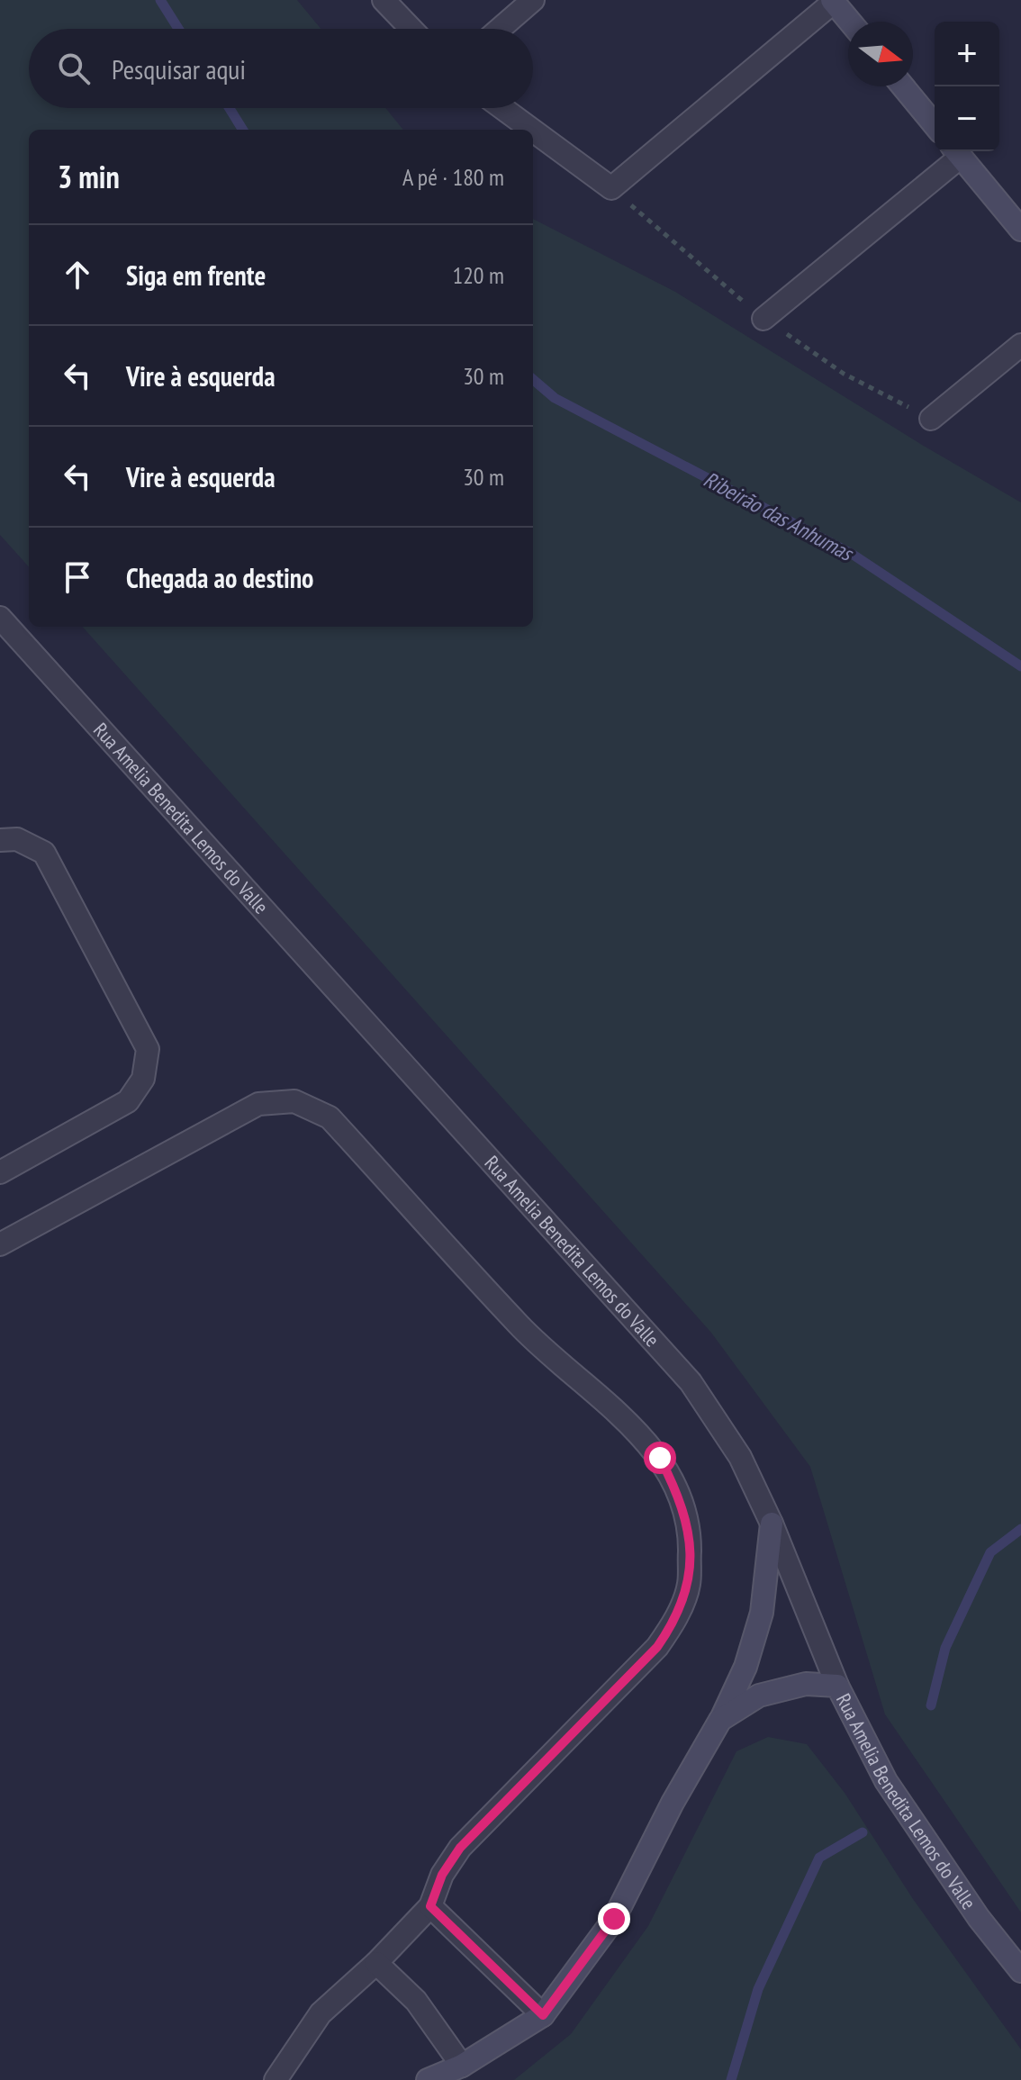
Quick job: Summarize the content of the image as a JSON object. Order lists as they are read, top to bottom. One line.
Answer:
{"streets":{"street":["Rua Amelia Benedita Lemos do Valle"]},"water":["Ribeirão das Anhumas"],"north":"right","page":{"map_buttons":["+","−"],"search":"Pesquisar aqui","heading":["3 min","A pé · 180 m"],"list":[["Siga em frente","120 m"],["Vire à esquerda","30 m"],["Vire à esquerda","30 m"],"Chegada ao destino"]}}
